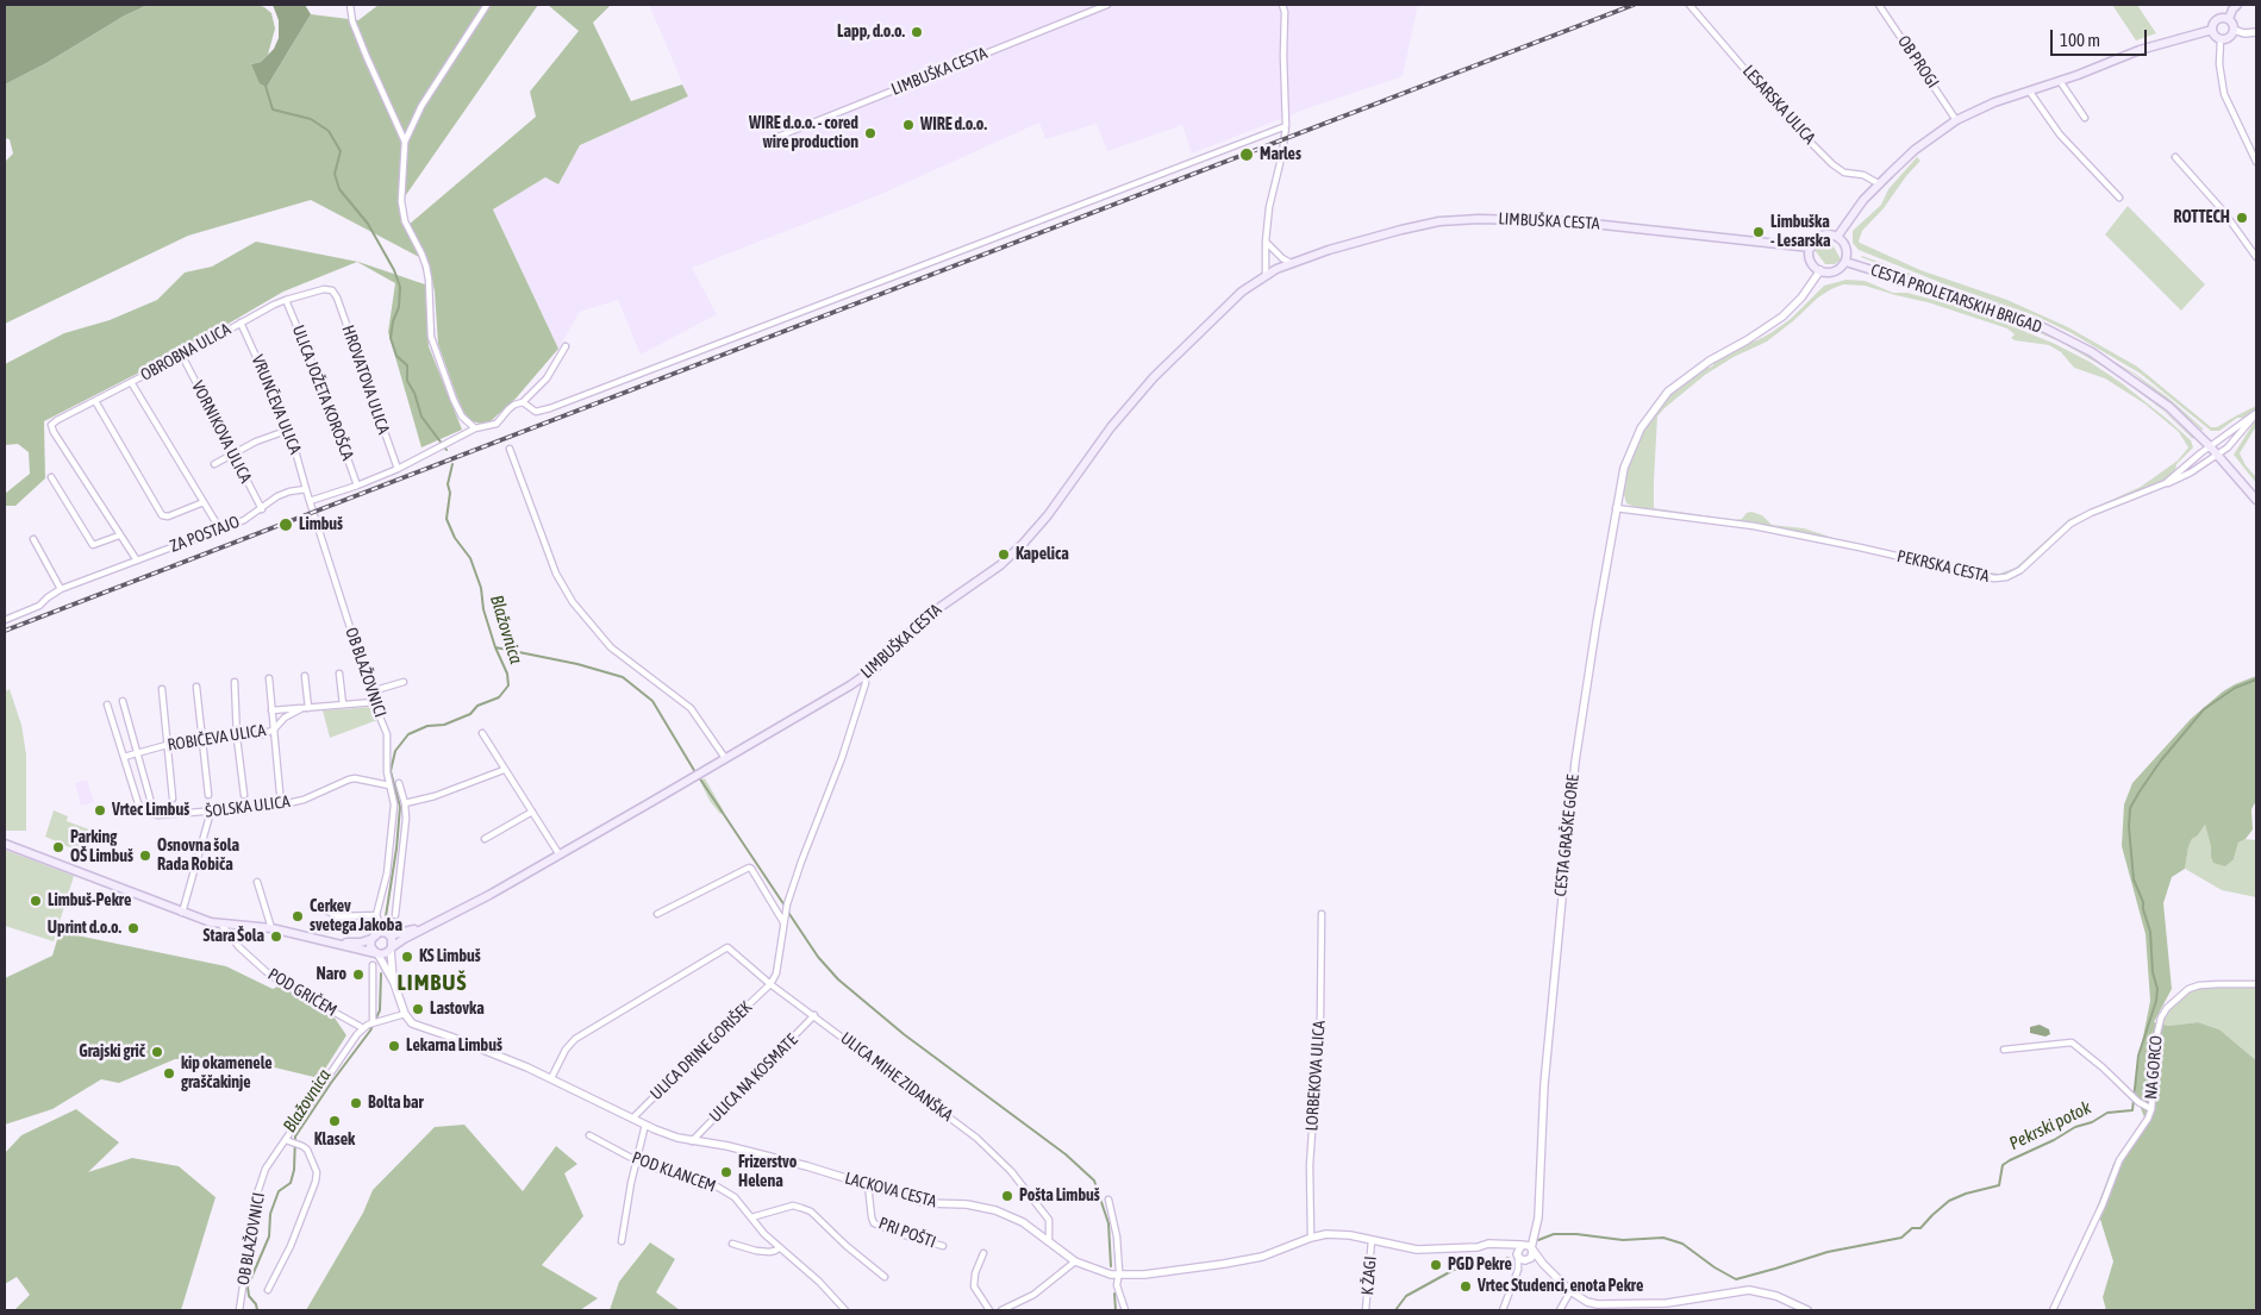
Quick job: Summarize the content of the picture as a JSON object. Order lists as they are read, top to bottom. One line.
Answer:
{"streets":{"main road":["LIMBUŠKA CESTA","CESTA PROLETARSKIH BRIGAD"],"street":["OB PROGI","LESARSKA ULICA","OBROBNA ULICA","HROVATOVA ULICA","ULICA JOŽETA KOROŠCA","VRUNČEVA ULICA","VORNIKOVA ULICA","ZA POSTAJO","PEKRSKA CESTA","OB BLAŽOVNICI","ROBIČEVA ULICA","ŠOLSKA ULICA","CESTA GRAŠKE GORE","POD GRIČEM","ULICA DRINE GORIŠEK","NA GORCO","LORBEKOVA ULICA","ULICA MIHE ZIDANŠKA","ULICA NA KOSMATE","POD KLANCEM","LACKOVA CESTA","PRI POŠTI","K ŽAGI"]},"crossings":[["LIMBUŠKA CESTA","CESTA PROLETARSKIH BRIGAD"],["LIMBUŠKA CESTA","CESTA GRAŠKE GORE"],["CESTA PROLETARSKIH BRIGAD","PEKRSKA CESTA"],["CESTA PROLETARSKIH BRIGAD","CESTA GRAŠKE GORE"],["OBROBNA ULICA","HROVATOVA ULICA"],["OBROBNA ULICA","ULICA JOŽETA KOROŠCA"],["OBROBNA ULICA","VRUNČEVA ULICA"],["OBROBNA ULICA","VORNIKOVA ULICA"],["VRUNČEVA ULICA","ZA POSTAJO"],["VORNIKOVA ULICA","ZA POSTAJO"],["PEKRSKA CESTA","CESTA GRAŠKE GORE"],["OB BLAŽOVNICI","ROBIČEVA ULICA"],["OB BLAŽOVNICI","ŠOLSKA ULICA"],["OB BLAŽOVNICI","POD GRIČEM"],["ROBIČEVA ULICA","ŠOLSKA ULICA"],["ULICA DRINE GORIŠEK","ULICA MIHE ZIDANŠKA"],["ULICA DRINE GORIŠEK","LACKOVA CESTA"],["LORBEKOVA ULICA","LACKOVA CESTA"],["ULICA MIHE ZIDANŠKA","ULICA NA KOSMATE"],["ULICA MIHE ZIDANŠKA","LACKOVA CESTA"],["ULICA NA KOSMATE","LACKOVA CESTA"],["LACKOVA CESTA","PRI POŠTI"],["LACKOVA CESTA","K ŽAGI"]],"districts":["LIMBUŠ"],"water":["Blažovnica","Pekrski potok"],"places":["Lapp, d.o.o.","WIRE d.o.o.","WIRE d.o.o. - cored wire production","Marles","ROTTECH","Limbuška - Lesarska","Limbuš","Kapelica","Vrtec Limbuš","Parking OŠ Limbuš","Osnovna šola Rada Robiča","Limbuš-Pekre","Cerkev svetega Jakoba","Uprint d.o.o.","Stara Šola","KS Limbuš","Naro","Lastovka","Lekarna Limbuš","Grajski grič","kip okamenele graščakinje","Bolta bar","Klasek","Frizerstvo Helena","Pošta Limbuš","PGD Pekre","Vrtec Studenci, enota Pekre"],"scale_bar":"100 m"}
